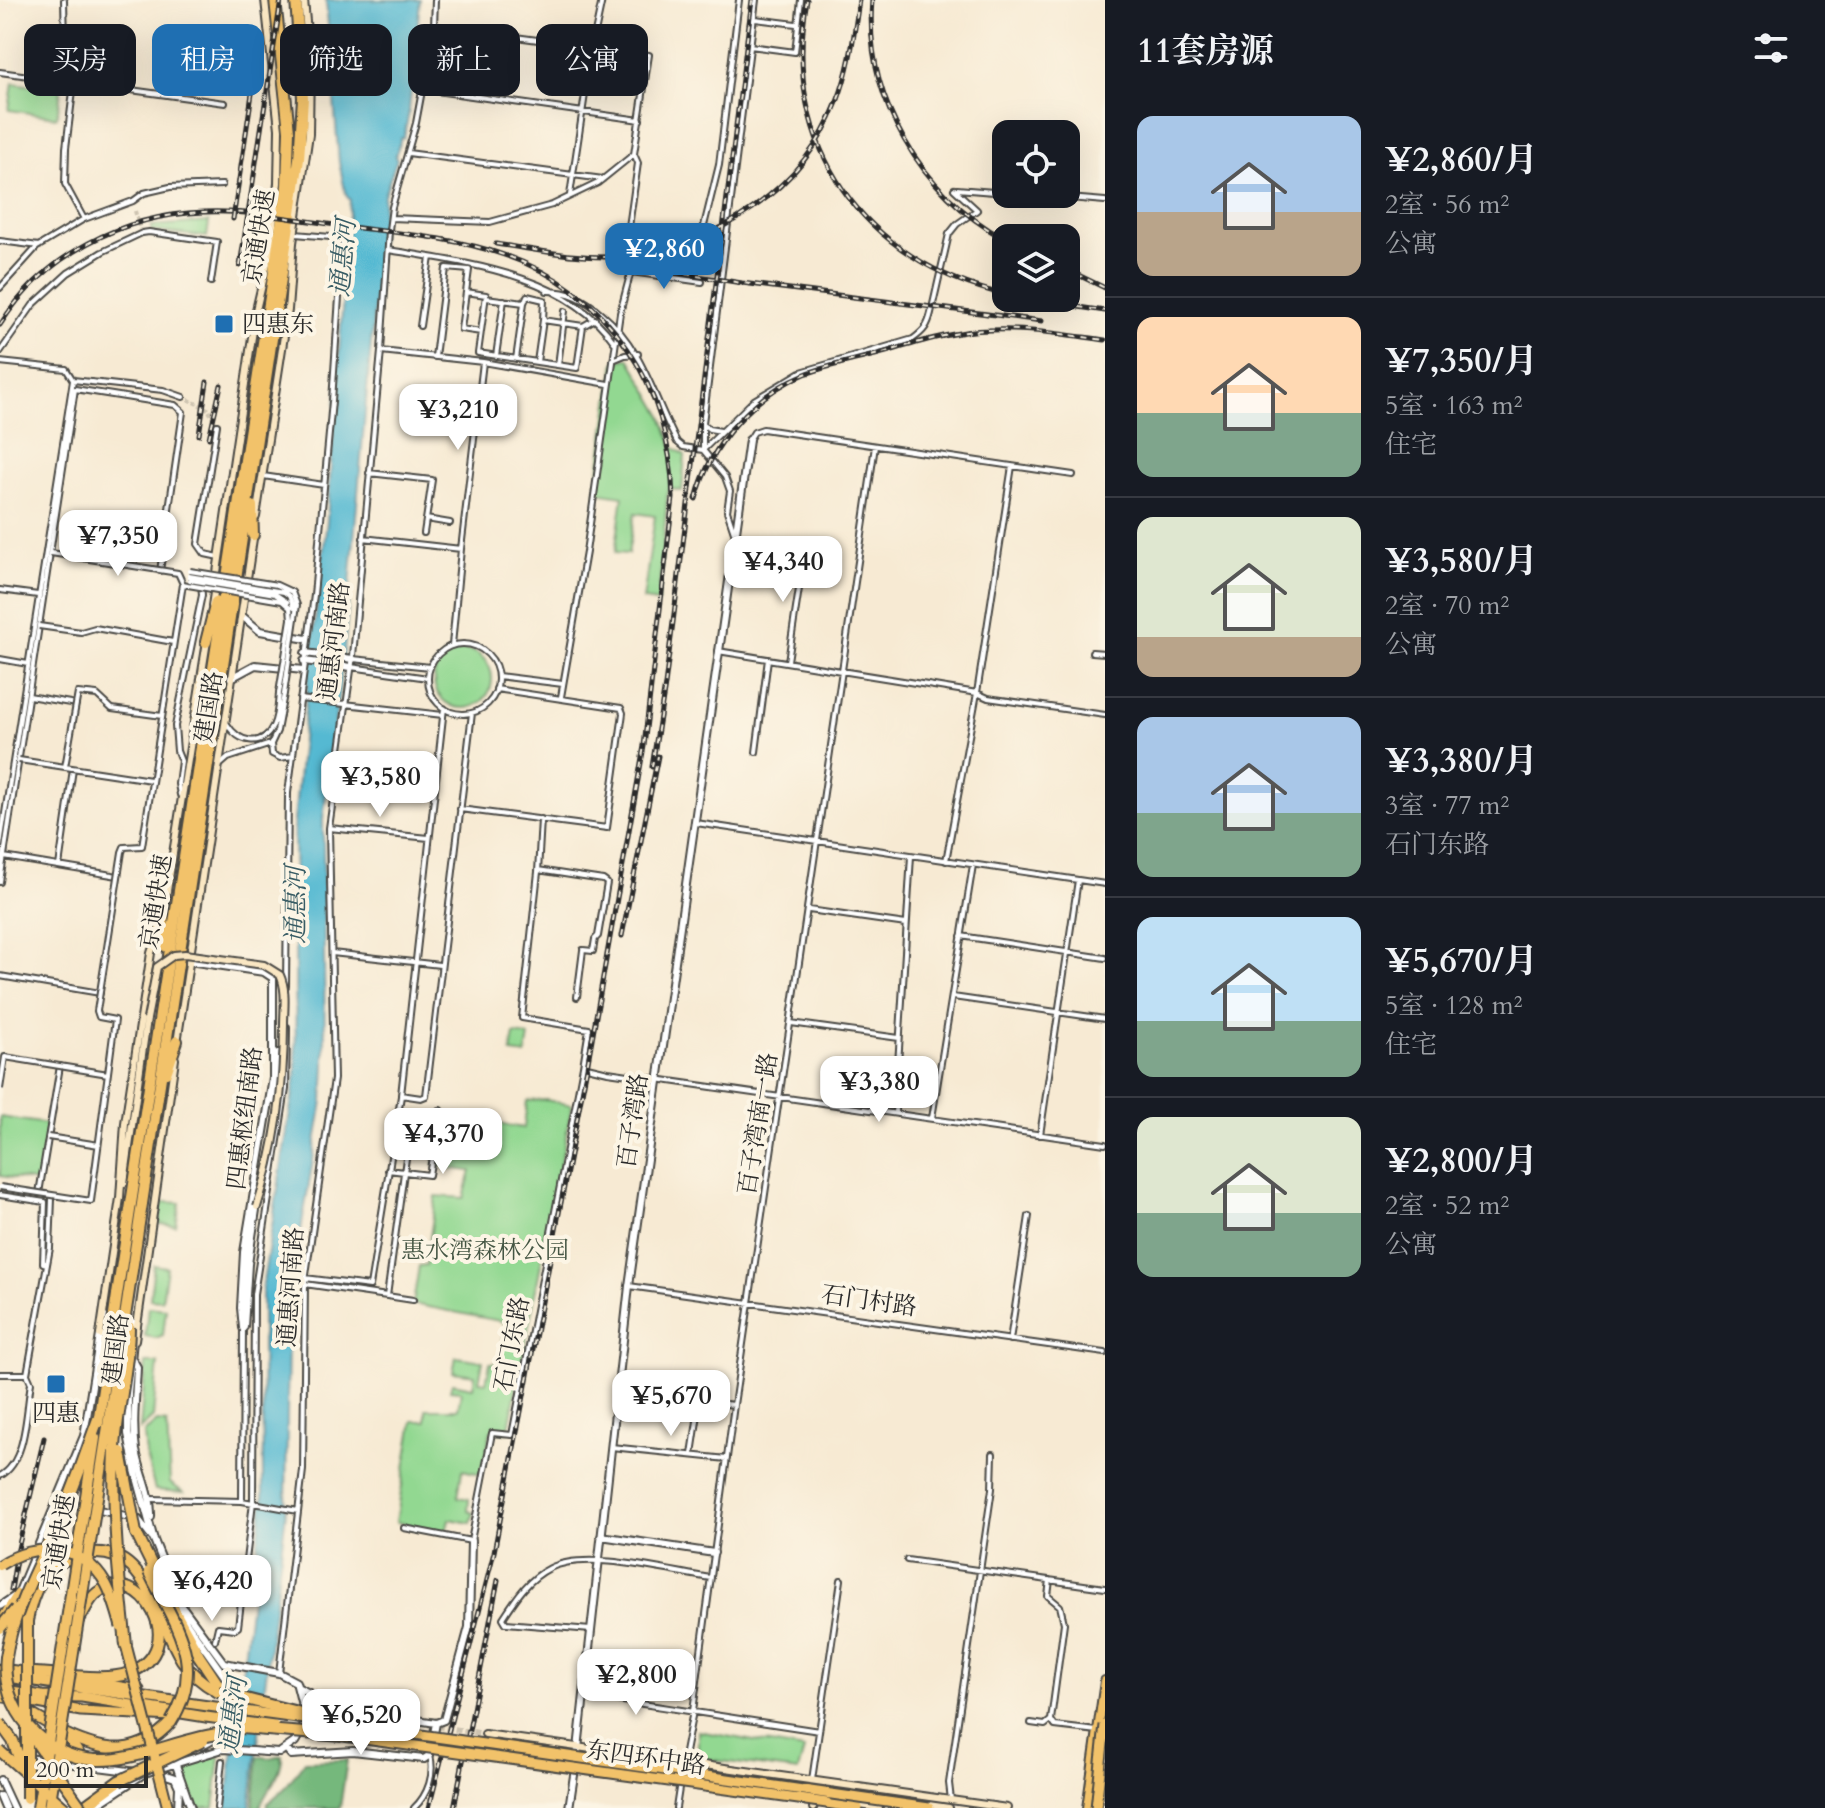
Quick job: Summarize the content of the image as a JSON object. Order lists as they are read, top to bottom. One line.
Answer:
{"streets":{"highway":["京通快速","东四环中路"],"main road":["建国路"],"street":["通惠河南路","四惠枢纽南路","百子湾路","百子湾南一路","石门村路","石门东路"]},"crossings":[["京通快速","建国路"],["百子湾路","石门村路"],["百子湾路","东四环中路"],["百子湾南一路","石门村路"],["百子湾南一路","东四环中路"]],"water":["通惠河"],"parks":["惠水湾森林公园"],"places":{"transit":["四惠东","四惠"]},"scale_bar":"200 m","page":{"heading":"11套房源","chip":["买房","租房","筛选","新上","公寓"],"list":[{"name":"¥2,860/月","note":"2室 · 56 m² · 公寓"},{"name":"¥7,350/月","note":"5室 · 163 m² · 住宅"},{"name":"¥3,580/月","note":"2室 · 70 m² · 公寓"},{"name":"¥3,380/月","note":"3室 · 77 m² · 石门东路"},{"name":"¥5,670/月","note":"5室 · 128 m² · 住宅"},{"name":"¥2,800/月","note":"2室 · 52 m² · 公寓"}],"price":["¥2,860","¥3,210","¥7,350","¥4,340","¥3,580","¥3,380","¥4,370","¥5,670","¥6,420","¥2,800","¥6,520"],"scale":"200 m"}}
